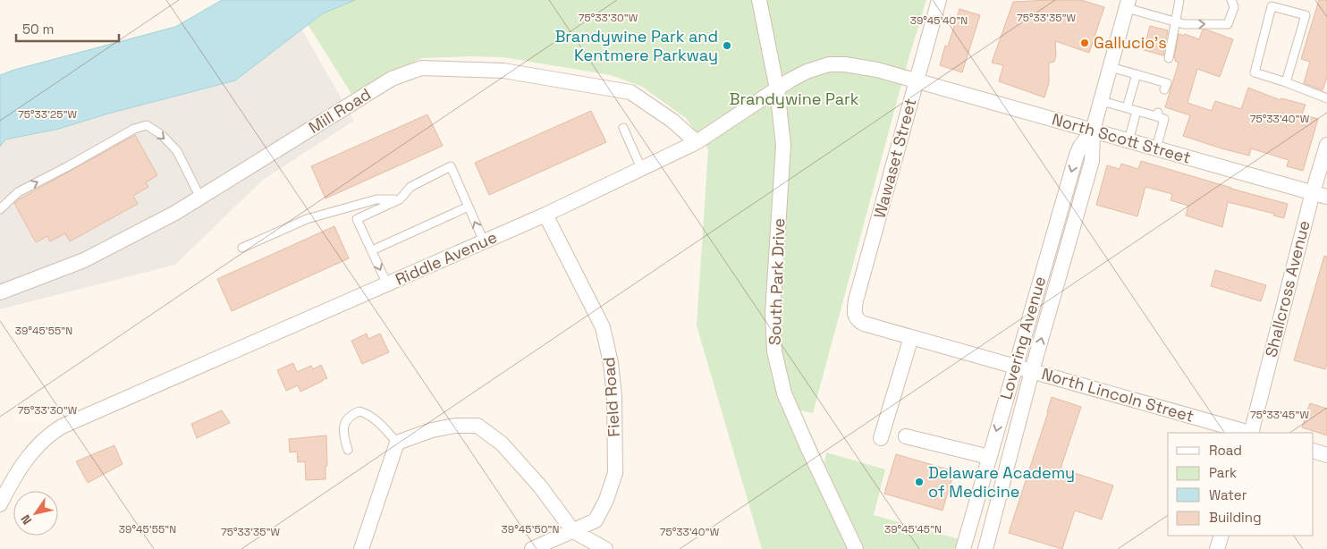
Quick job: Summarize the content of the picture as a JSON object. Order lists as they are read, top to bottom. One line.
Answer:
{"streets":{"street":["Mill Road","North Scott Street","Wawaset Street","Riddle Avenue","South Park Drive","Shallcross Avenue","Lovering Avenue","North Lincoln Street","Field Road"]},"crossings":[["Mill Road","Riddle Avenue"],["North Scott Street","Wawaset Street"],["North Scott Street","Riddle Avenue"],["North Scott Street","Shallcross Avenue"],["North Scott Street","Lovering Avenue"],["Wawaset Street","Riddle Avenue"],["Wawaset Street","North Lincoln Street"],["Riddle Avenue","South Park Drive"],["Riddle Avenue","Field Road"],["Lovering Avenue","North Lincoln Street"]],"parks":["Brandywine Park"],"places":["Gallucio's","Brandywine Park and Kentmere Parkway","Delaware Academy of Medicine"],"legend":["Road","Park","Water","Building"],"scale_bar":"50 m","north":"bottom left","coordinates":["75°33'30\"W","75°33'35\"W","39°45'40\"N","75°33'25\"W","75°33'40\"W","39°45'55\"N","75°33'45\"W","39°45'50\"N","39°45'45\"N"]}
